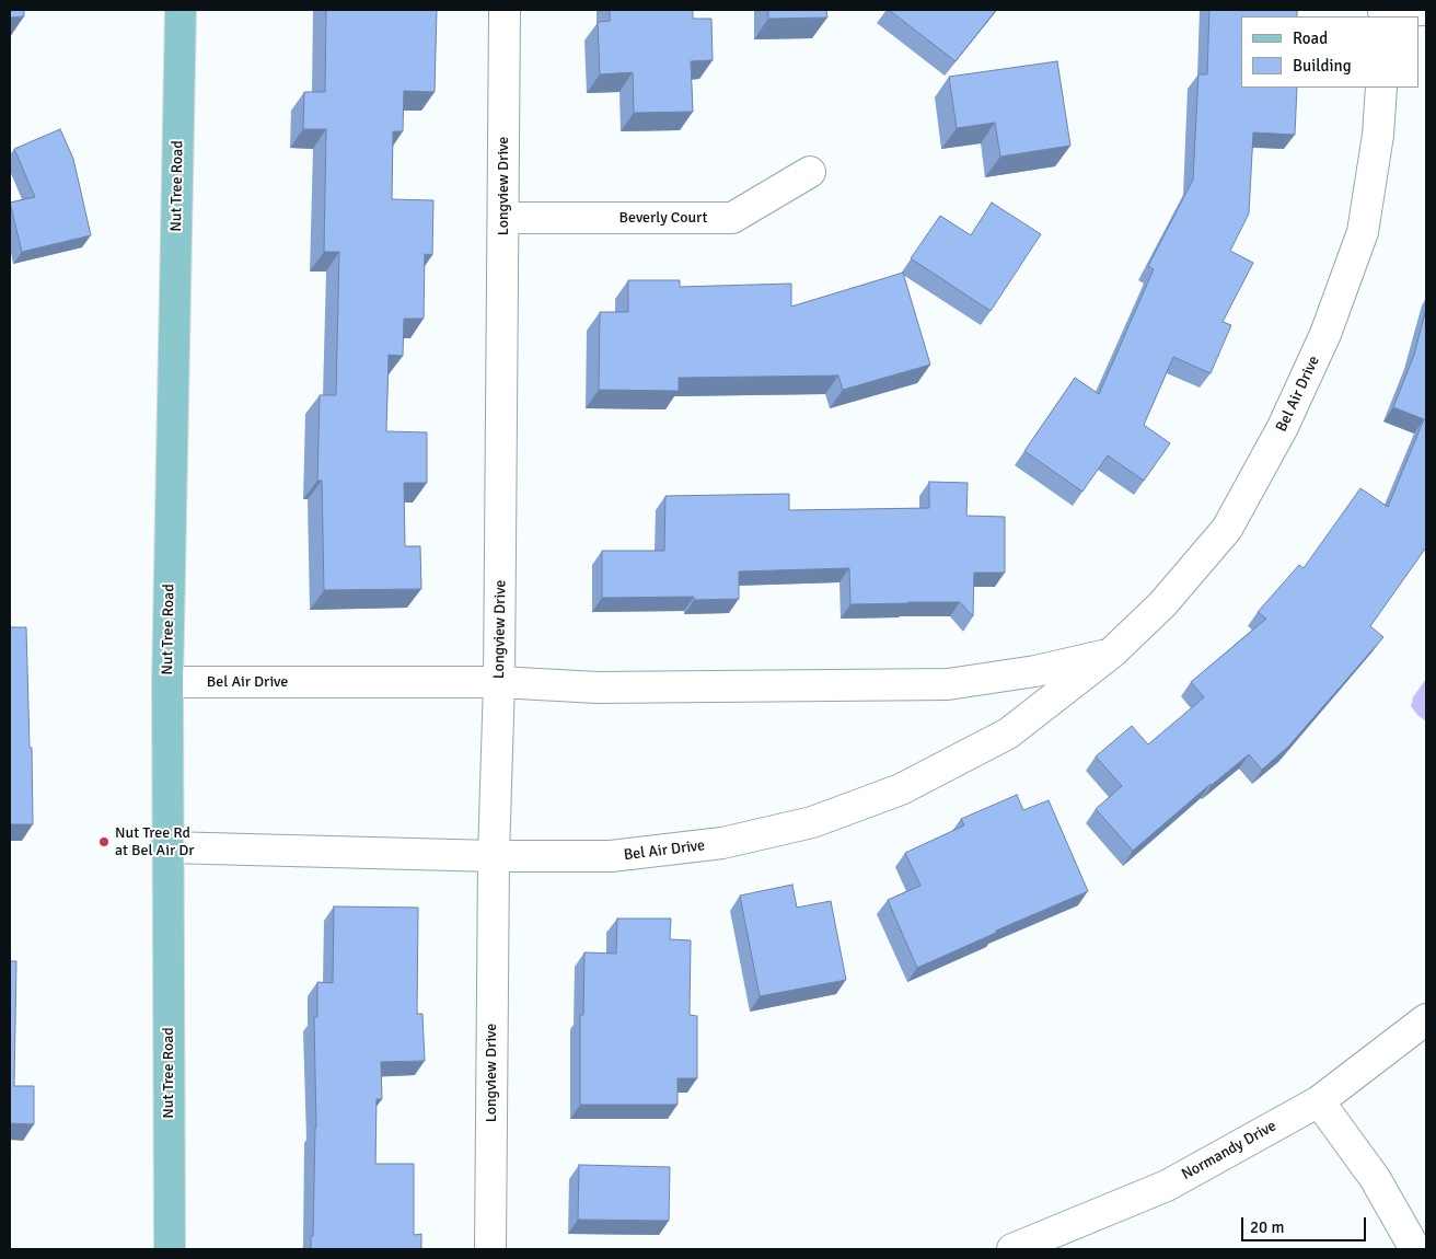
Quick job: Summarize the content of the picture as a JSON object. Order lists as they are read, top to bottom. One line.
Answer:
{"streets":{"main road":["Nut Tree Road"],"street":["Longview Drive","Beverly Court","Bel Air Drive","Normandy Drive"]},"crossings":[["Nut Tree Road","Bel Air Drive"],["Longview Drive","Beverly Court"],["Longview Drive","Bel Air Drive"]],"places":["Nut Tree Rd at Bel Air Dr"],"legend":["Road","Building"],"scale_bar":"20 m"}
